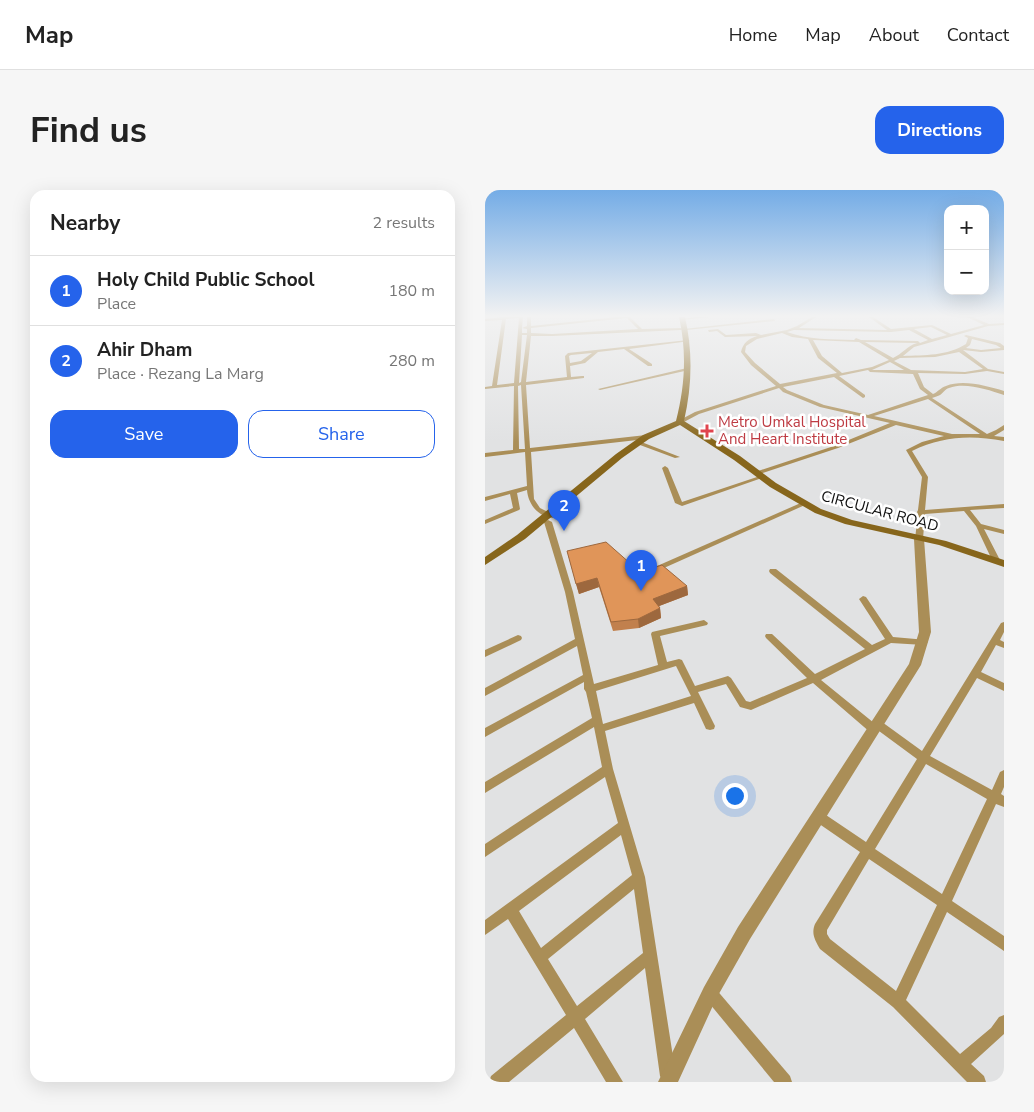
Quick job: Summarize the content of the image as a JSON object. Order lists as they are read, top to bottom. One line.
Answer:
{"streets":{"main road":["CIRCULAR ROAD"]},"places":{"health":["Metro Umkal Hospital And Heart Institute"]},"page":{"header":"Map","nav":["Home","Map","About","Contact"],"buttons":["Directions",["Save","Share"]],"title":"Find us","heading":["Nearby","2 results"],"map_buttons":["+","−"],"list":[{"mark":"1","name":"Holy Child Public School","note":"Place","value":"180 m"},{"mark":"2","name":"Ahir Dham","note":"Place · Rezang La Marg","value":"280 m"}],"pins":["2","1"]}}
